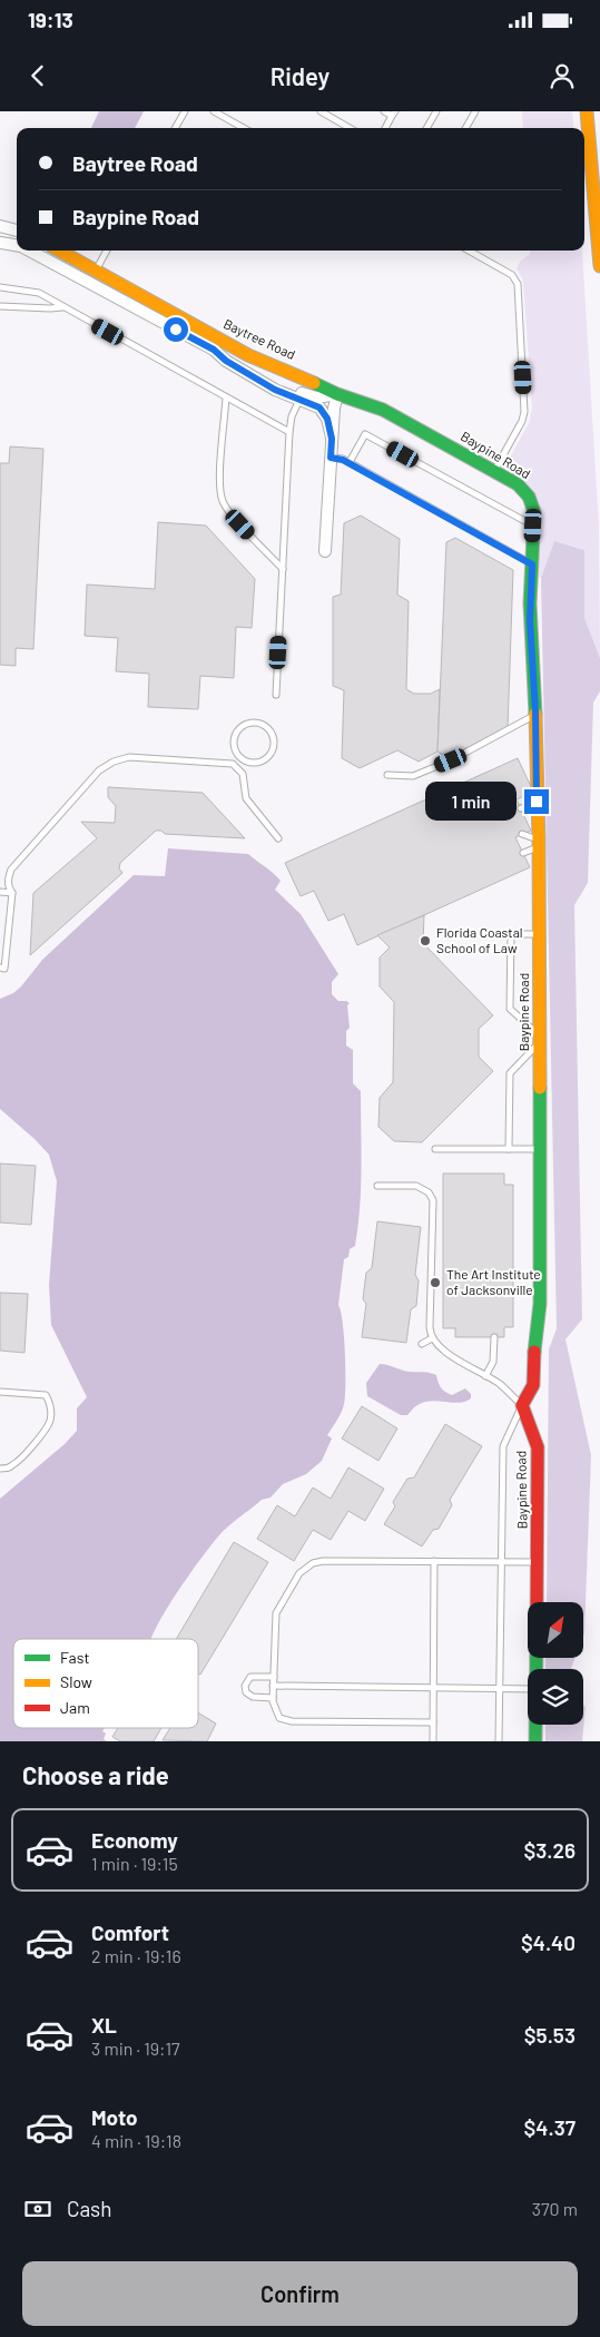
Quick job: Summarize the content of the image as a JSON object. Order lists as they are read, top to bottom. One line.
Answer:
{"streets":{"main road":["Baytree Road","Baypine Road"]},"crossings":[["Baytree Road","Baypine Road"]],"places":["Florida Coastal School of Law","The Art Institute of Jacksonville"],"legend":["Fast","Slow","Jam"],"north":"top right","page":{"status":"19:13","header":"Ridey","banner":["Baytree Road","Baypine Road"],"bubble":"1 min","heading":"Choose a ride","list":[{"name":"Economy","note":"1 min · 19:15","value":"$3.26"},{"name":"Comfort","note":"2 min · 19:16","value":"$4.40"},{"name":"XL","note":"3 min · 19:17","value":"$5.53"},{"name":"Moto","note":"4 min · 19:18","value":"$4.37"}],"pay":["Cash","370 m"],"buttons":"Confirm"}}
